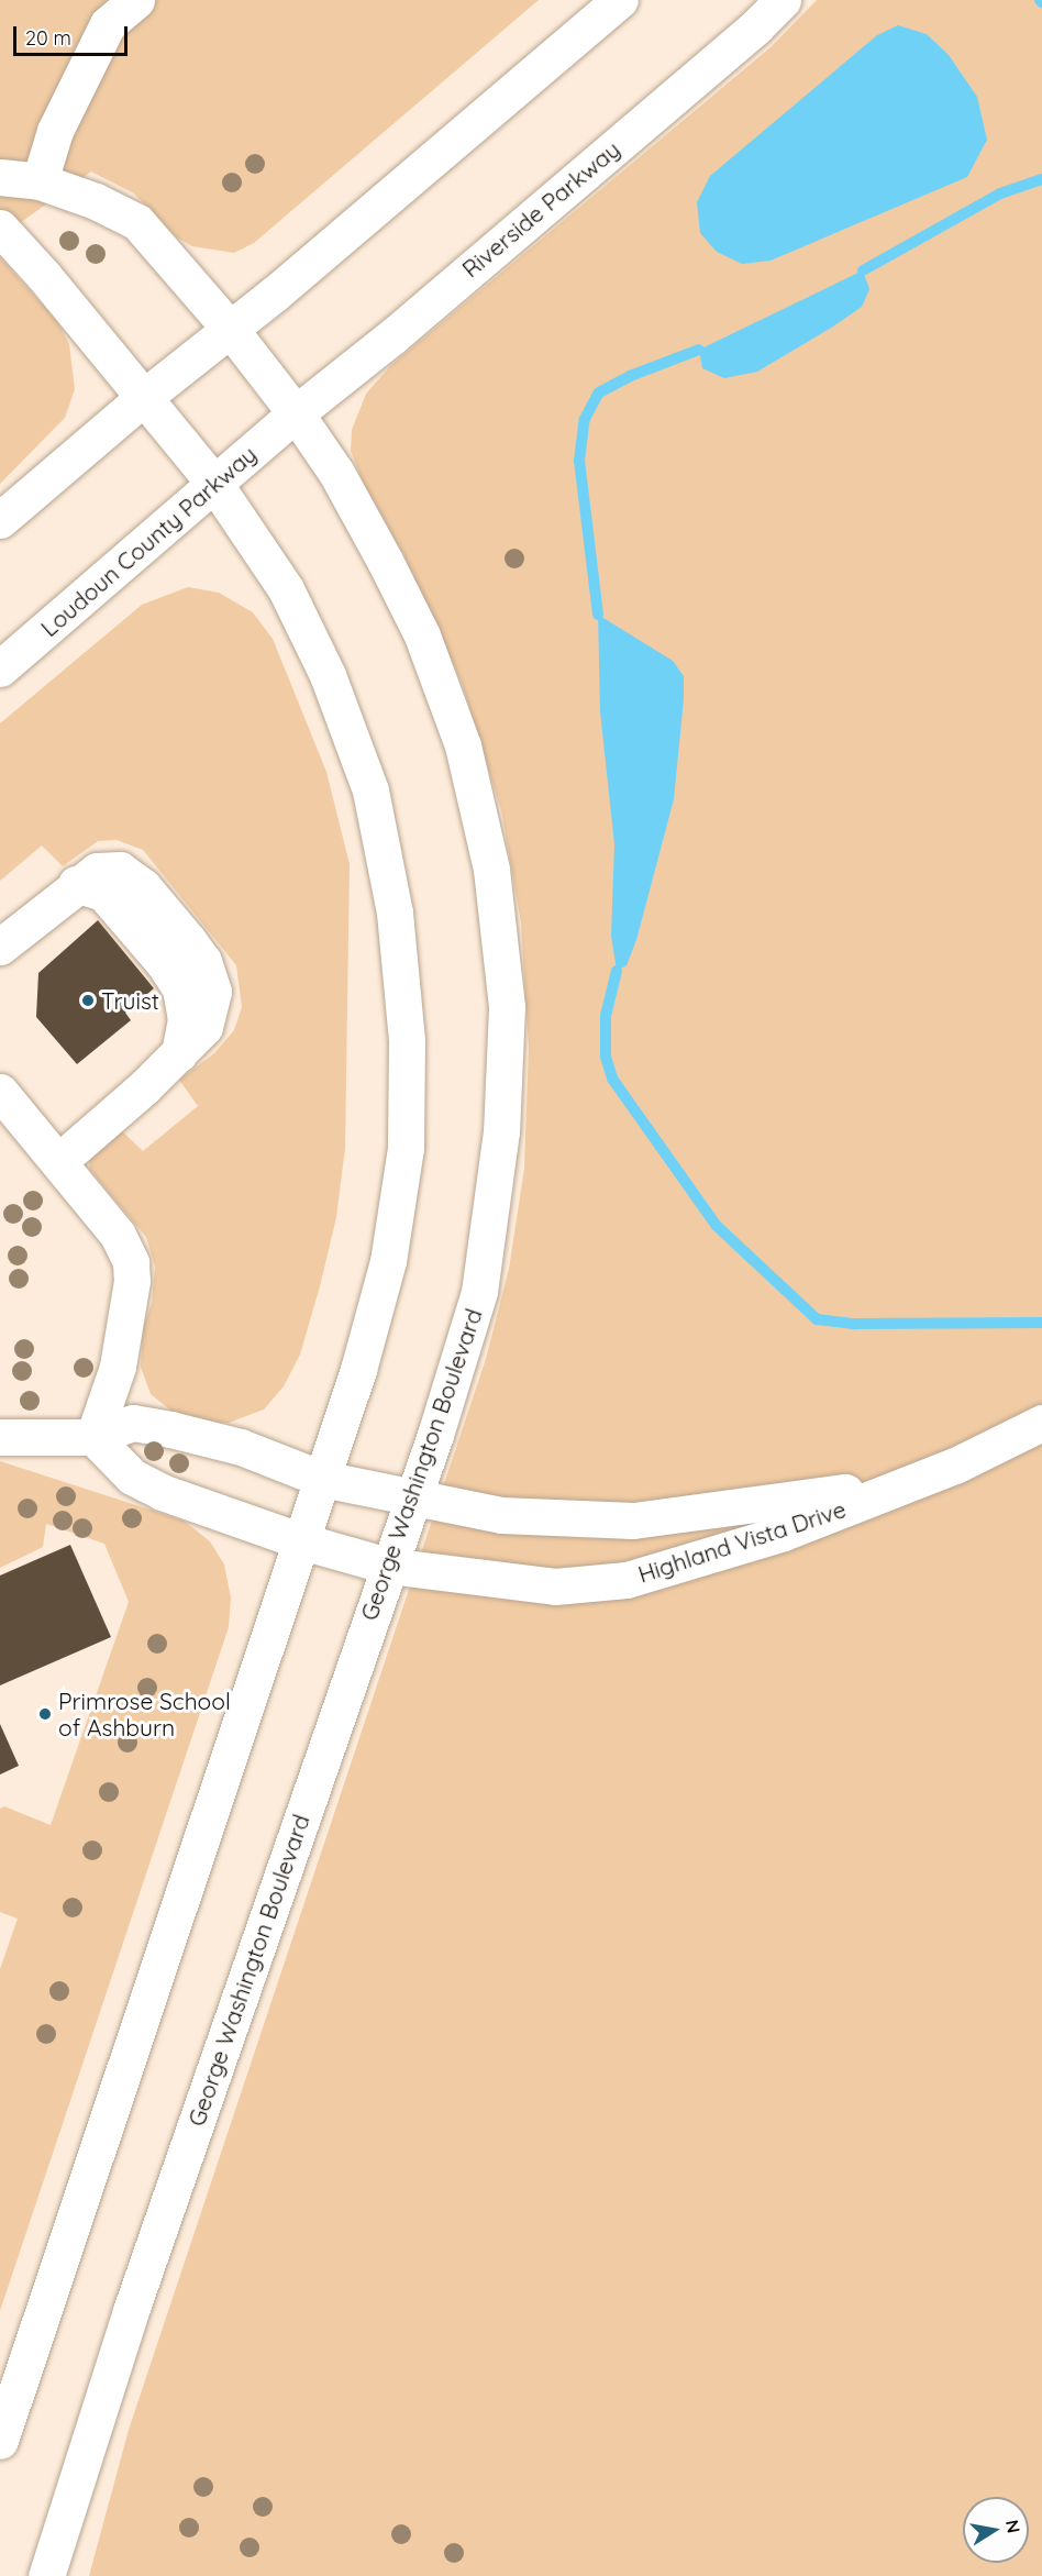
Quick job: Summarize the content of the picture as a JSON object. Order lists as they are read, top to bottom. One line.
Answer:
{"streets":{"street":["Riverside Parkway","Loudoun County Parkway","George Washington Boulevard","Highland Vista Drive"]},"crossings":[["Riverside Parkway","Loudoun County Parkway"],["Riverside Parkway","George Washington Boulevard"],["Loudoun County Parkway","George Washington Boulevard"],["George Washington Boulevard","Highland Vista Drive"]],"places":["Truist","Primrose School of Ashburn"],"scale_bar":"20 m","north":"right"}
